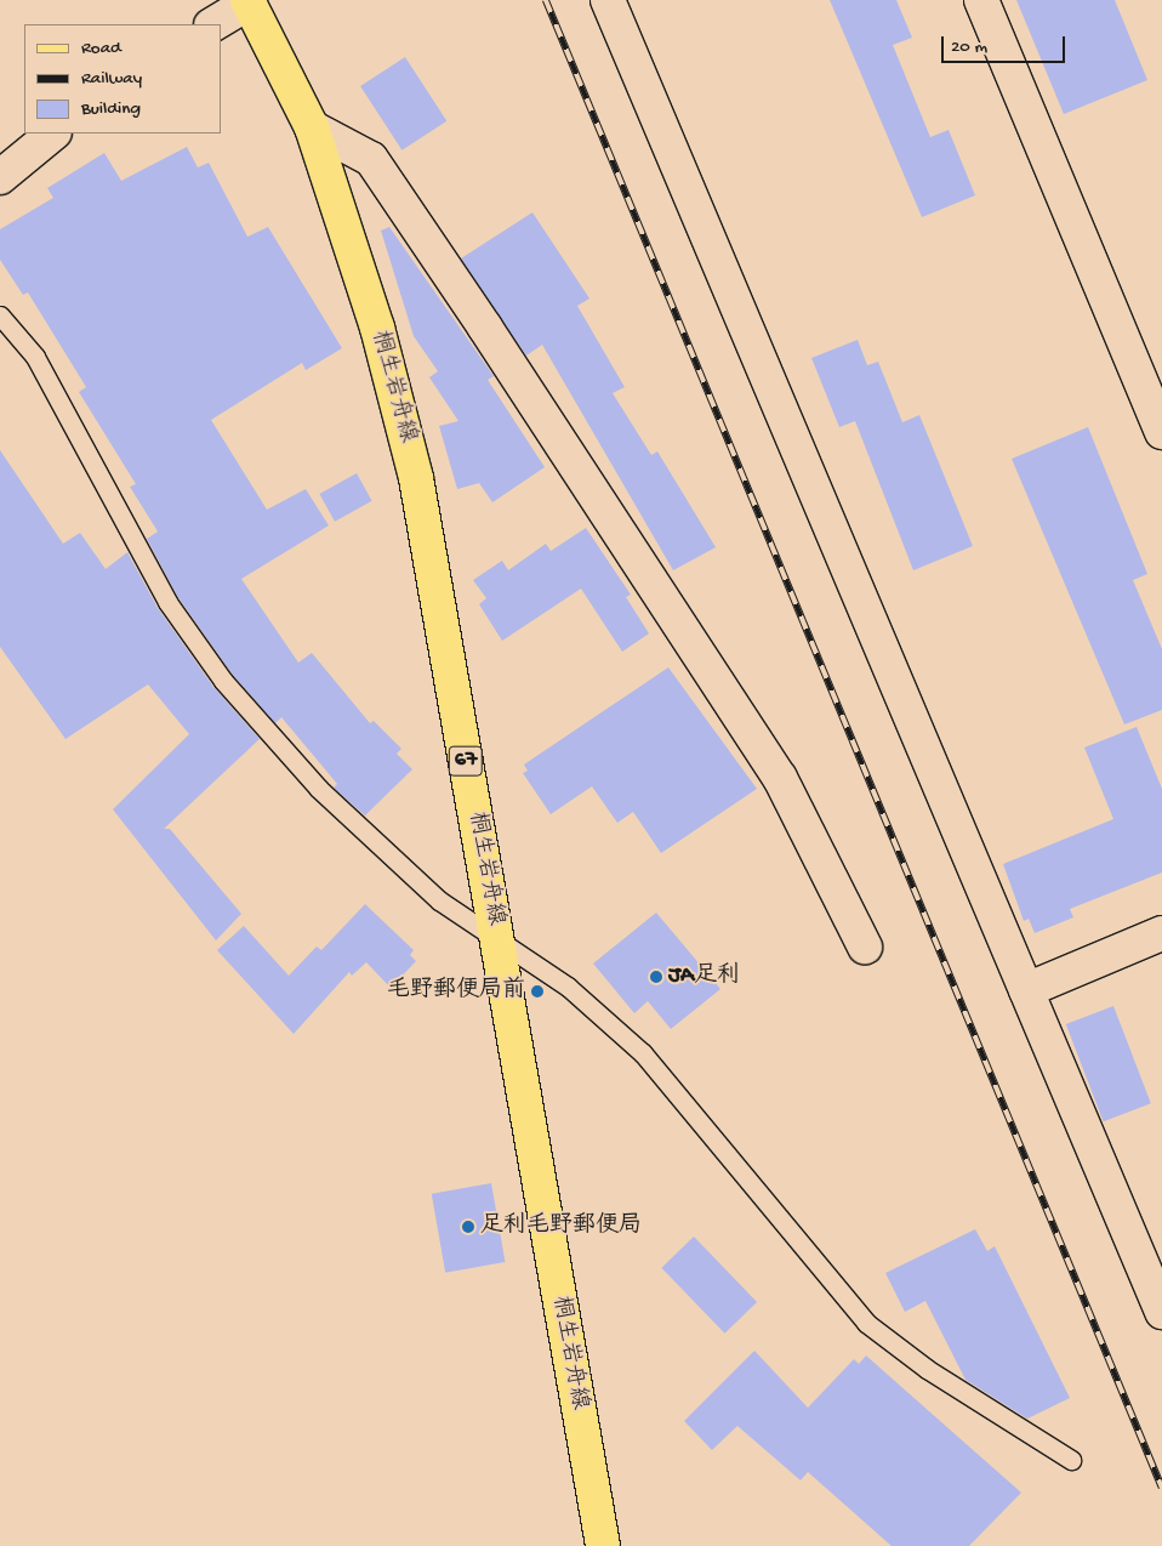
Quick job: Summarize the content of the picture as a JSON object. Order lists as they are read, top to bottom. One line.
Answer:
{"streets":{"main road":["桐生岩舟線","67"]},"places":["JA足利","毛野郵便局前","足利毛野郵便局"],"legend":["Road","Railway","Building"],"scale_bar":"20 m"}
